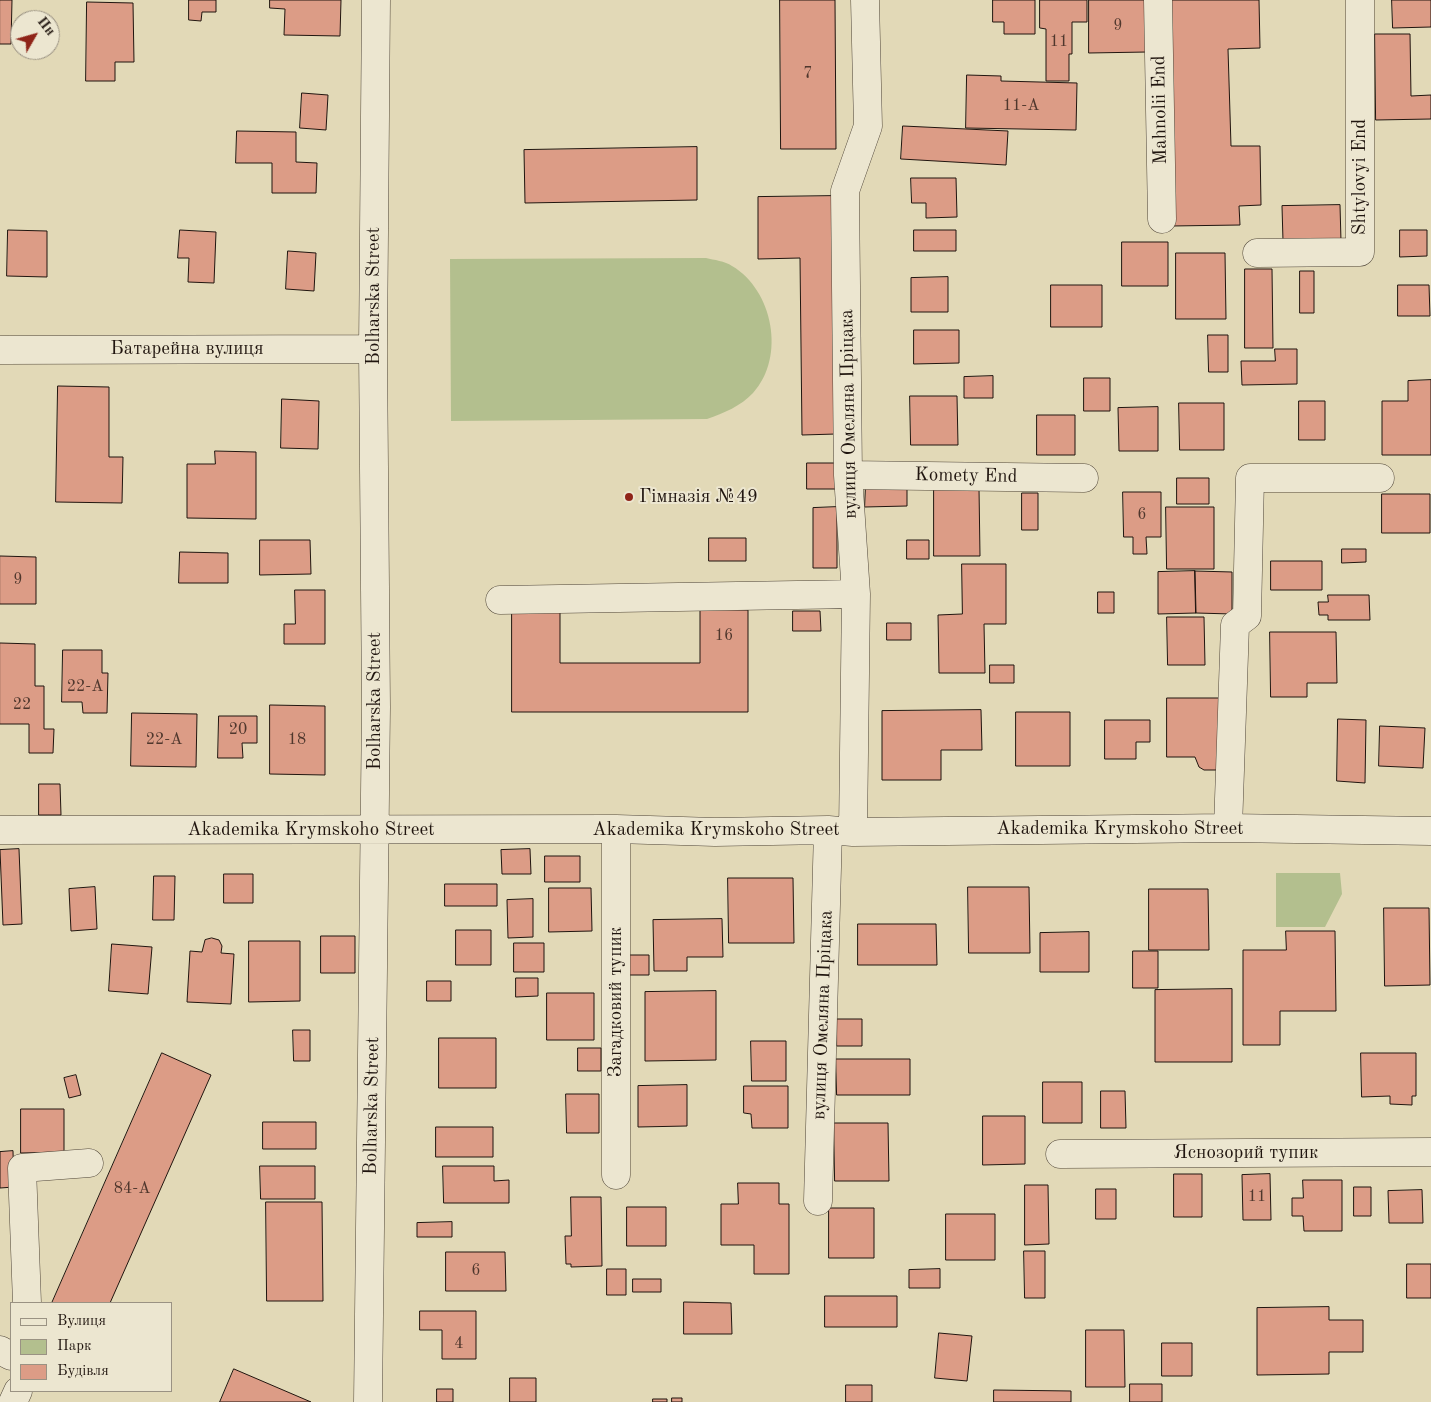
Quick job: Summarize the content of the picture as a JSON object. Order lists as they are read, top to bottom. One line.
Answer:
{"streets":{"street":["Mahnolii End","Shtylovyi End","Bolharska Street","Батарейна вулиця","вулиця Омеляна Пріцака","Komety End","Akademika Krymskoho Street","Загадковий тупик","Яснозорий тупик"]},"crossings":[["Bolharska Street","Батарейна вулиця"],["Bolharska Street","Akademika Krymskoho Street"],["вулиця Омеляна Пріцака","Komety End"],["вулиця Омеляна Пріцака","Akademika Krymskoho Street"],["Akademika Krymskoho Street","Загадковий тупик"]],"places":["Гімназія №49"],"house_numbers":["9","11","7","11-А","6","9","16","22-А","22","20","22-А","18","84-А","11","6","4"],"legend":["Вулиця","Парк","Будівля"],"north":"top right"}
